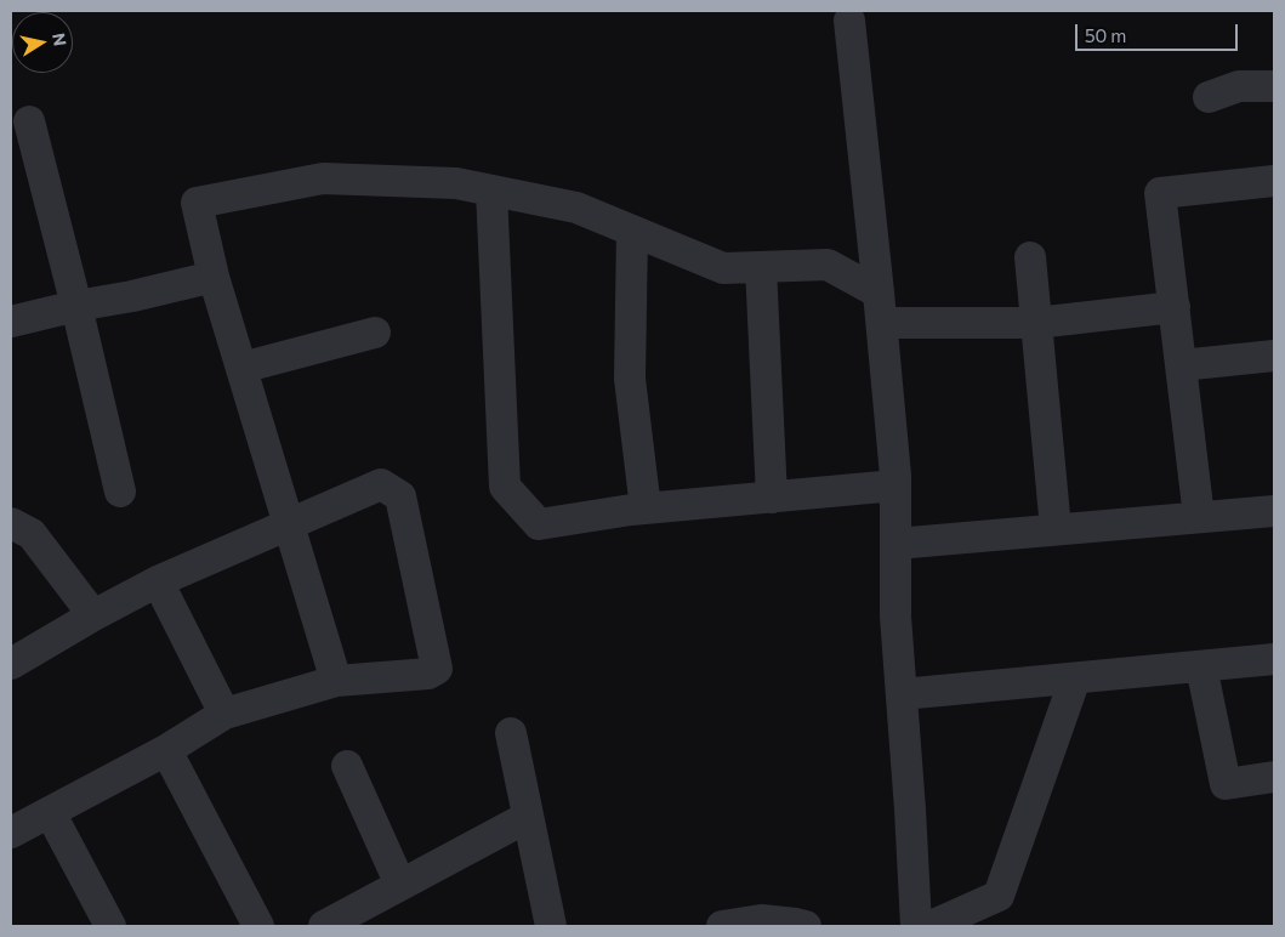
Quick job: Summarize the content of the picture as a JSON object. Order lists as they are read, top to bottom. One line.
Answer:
{"scale_bar":"50 m","north":"right"}
